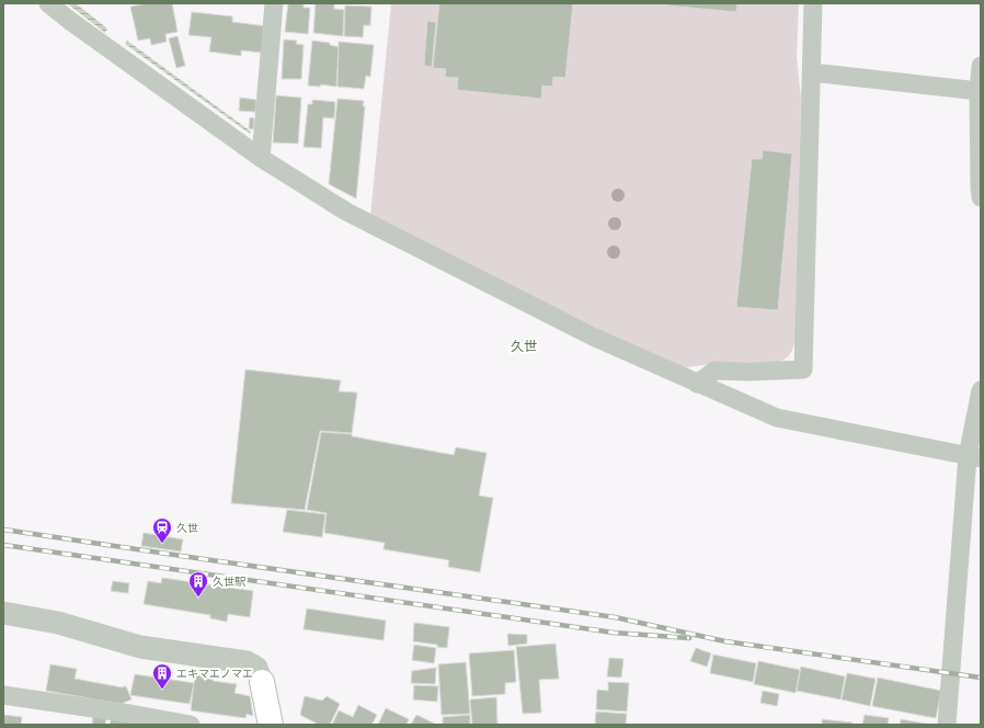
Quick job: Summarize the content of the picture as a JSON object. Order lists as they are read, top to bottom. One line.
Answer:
{"districts":["久世"],"places":{"station":["久世"],"building":["久世駅","エキマエノマエ"]}}
